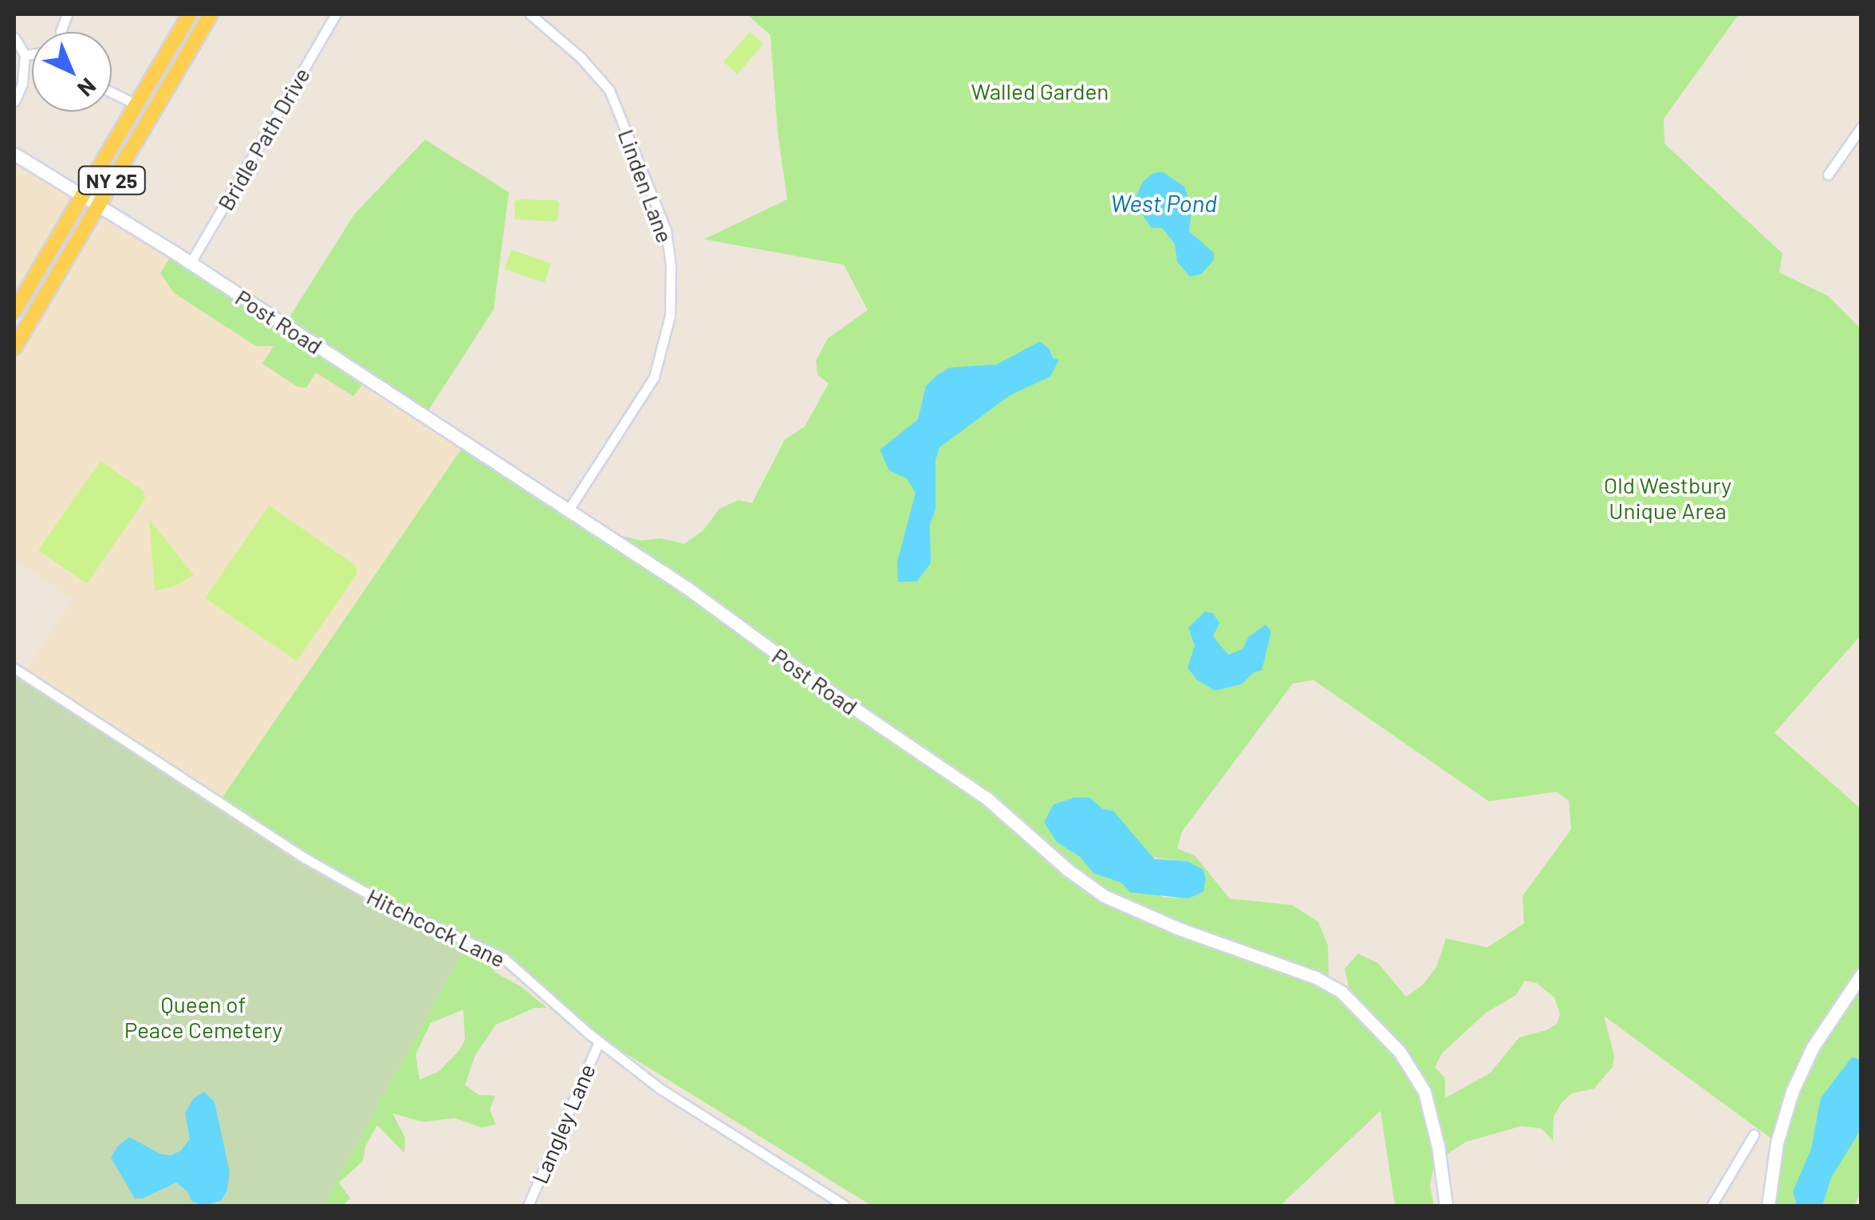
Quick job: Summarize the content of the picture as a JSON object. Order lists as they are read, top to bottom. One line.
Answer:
{"streets":{"main road":["NY 25","Post Road"],"street":["Bridle Path Drive","Linden Lane","Hitchcock Lane","Langley Lane"]},"crossings":[["Bridle Path Drive","Post Road"],["NY 25","Post Road"],["Linden Lane","Post Road"],["Hitchcock Lane","Langley Lane"]],"water":["West Pond"],"parks":["Walled Garden","Old Westbury Unique Area","Queen of Peace Cemetery"],"north":"bottom right"}
